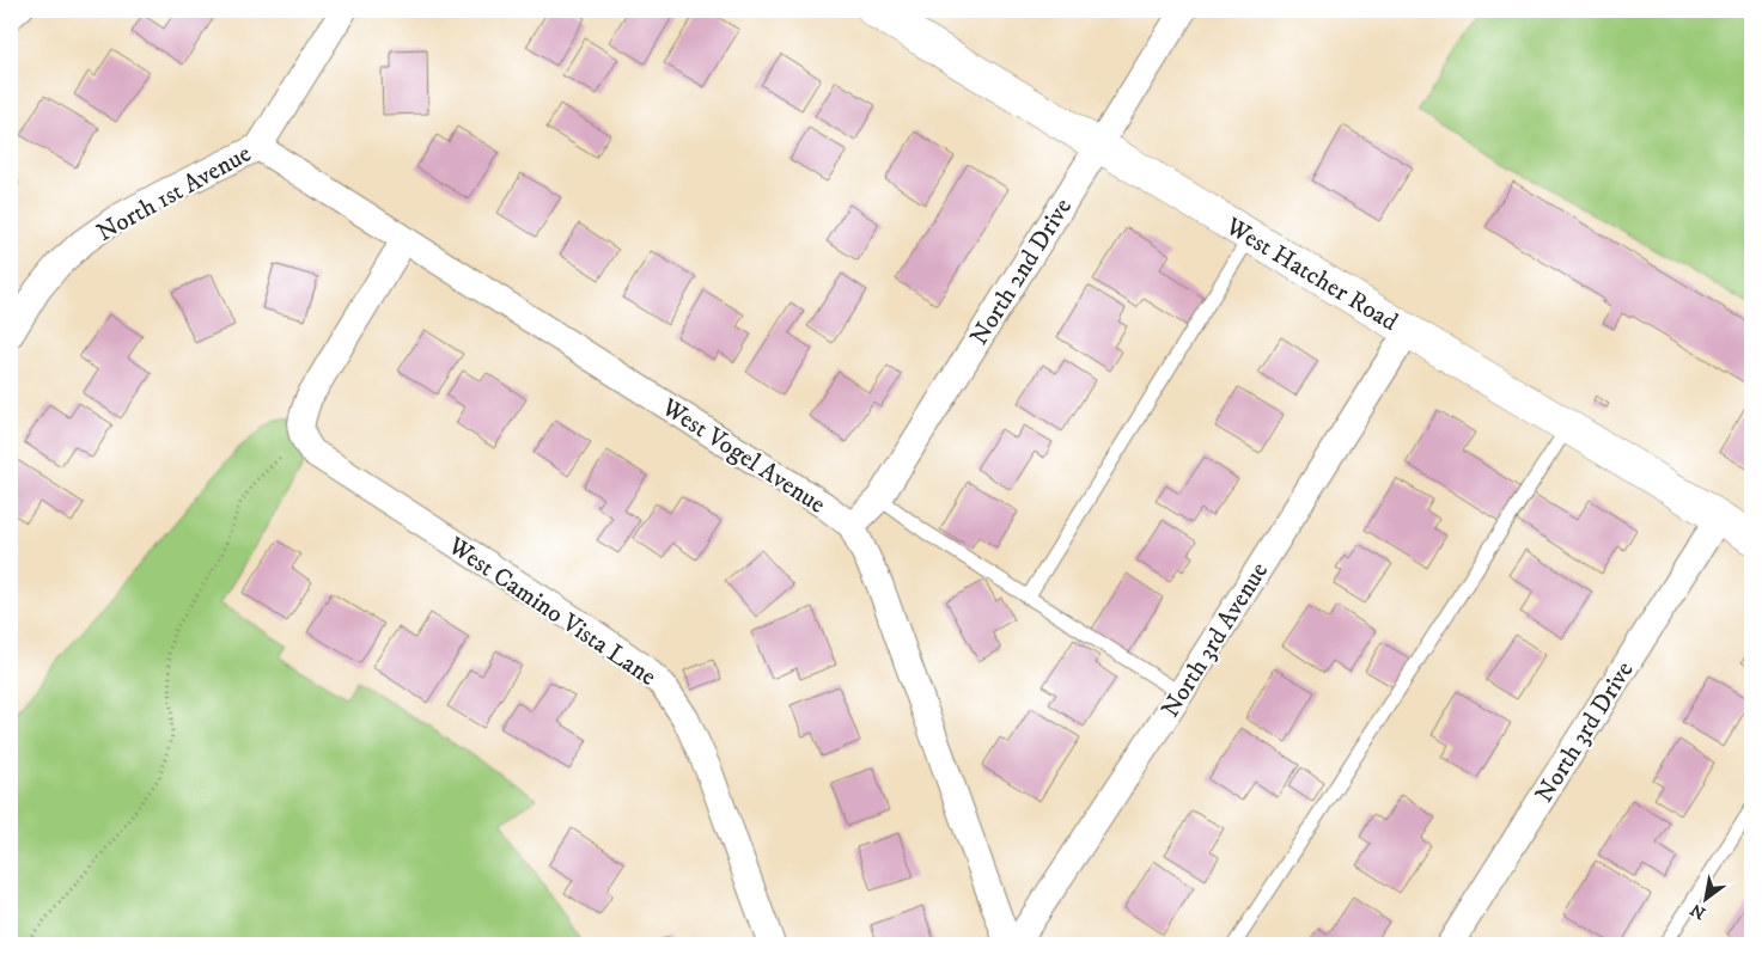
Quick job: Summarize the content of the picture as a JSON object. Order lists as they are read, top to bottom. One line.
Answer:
{"streets":{"street":["North 1st Avenue","North 2nd Drive","West Hatcher Road","West Vogel Avenue","West Camino Vista Lane","North 3rd Avenue","North 3rd Drive"]},"crossings":[["North 1st Avenue","West Vogel Avenue"],["North 2nd Drive","West Hatcher Road"],["North 2nd Drive","West Vogel Avenue"],["West Hatcher Road","North 3rd Avenue"],["West Hatcher Road","North 3rd Drive"]],"north":"bottom left"}
